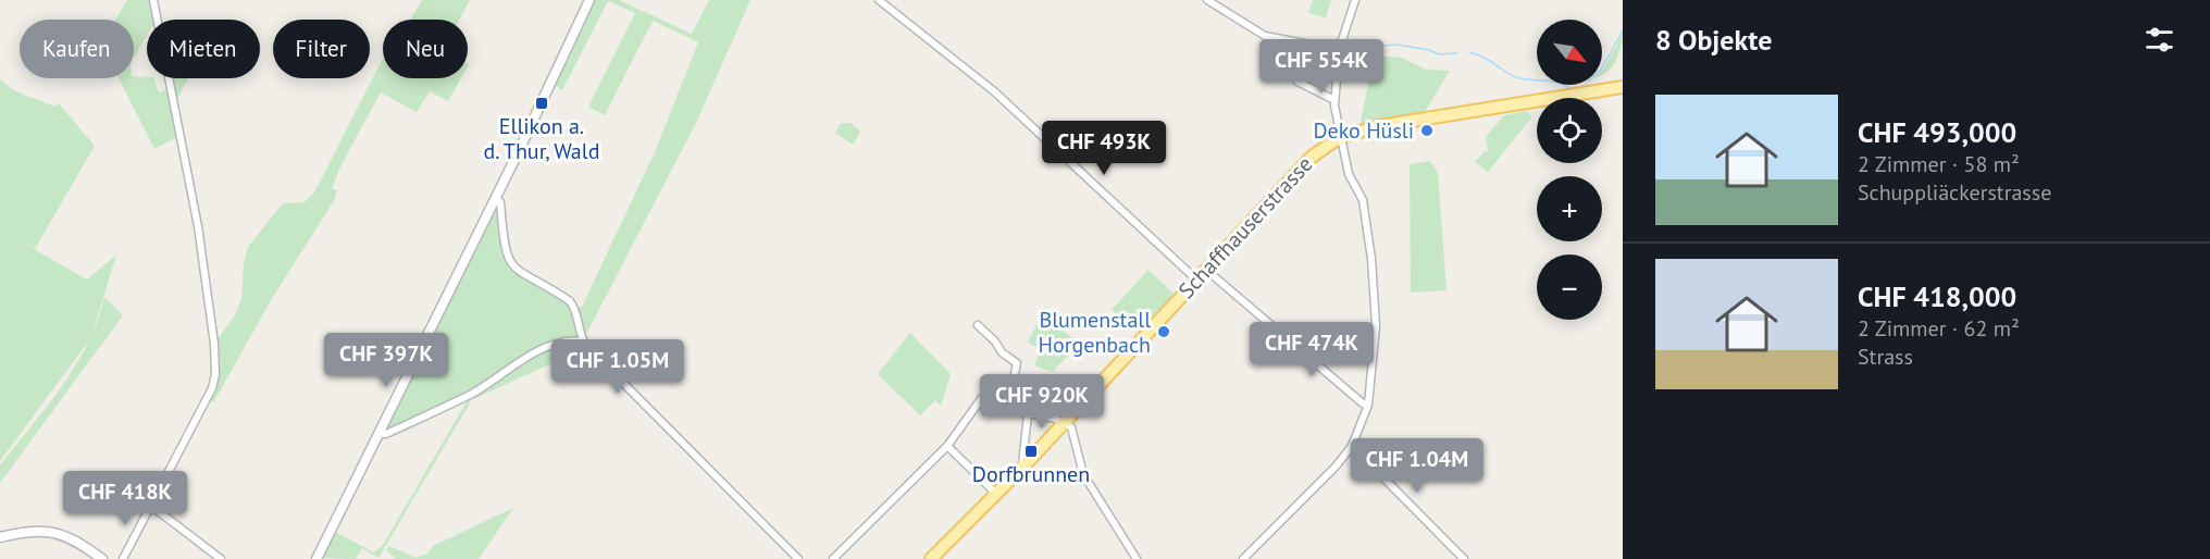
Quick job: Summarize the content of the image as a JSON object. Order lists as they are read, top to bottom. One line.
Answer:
{"streets":{"main road":["Schaffhauserstrasse"]},"places":{"transit":["Ellikon a. d. Thur, Wald","Dorfbrunnen"],"other":["Deko Hüsli","Blumenstall Horgenbach"]},"north":"bottom right","page":{"heading":"8 Objekte","map_buttons":["+","−"],"chip":["Kaufen","Mieten","Filter","Neu"],"price":["CHF 554K","CHF 493K","CHF 474K","CHF 397K","CHF 1.05M","CHF 920K","CHF 1.04M","CHF 418K"],"list":[{"name":"CHF 493,000","note":"2 Zimmer · 58 m² · Schuppliäckerstrasse"},{"name":"CHF 418,000","note":"2 Zimmer · 62 m² · Strass"}]}}
